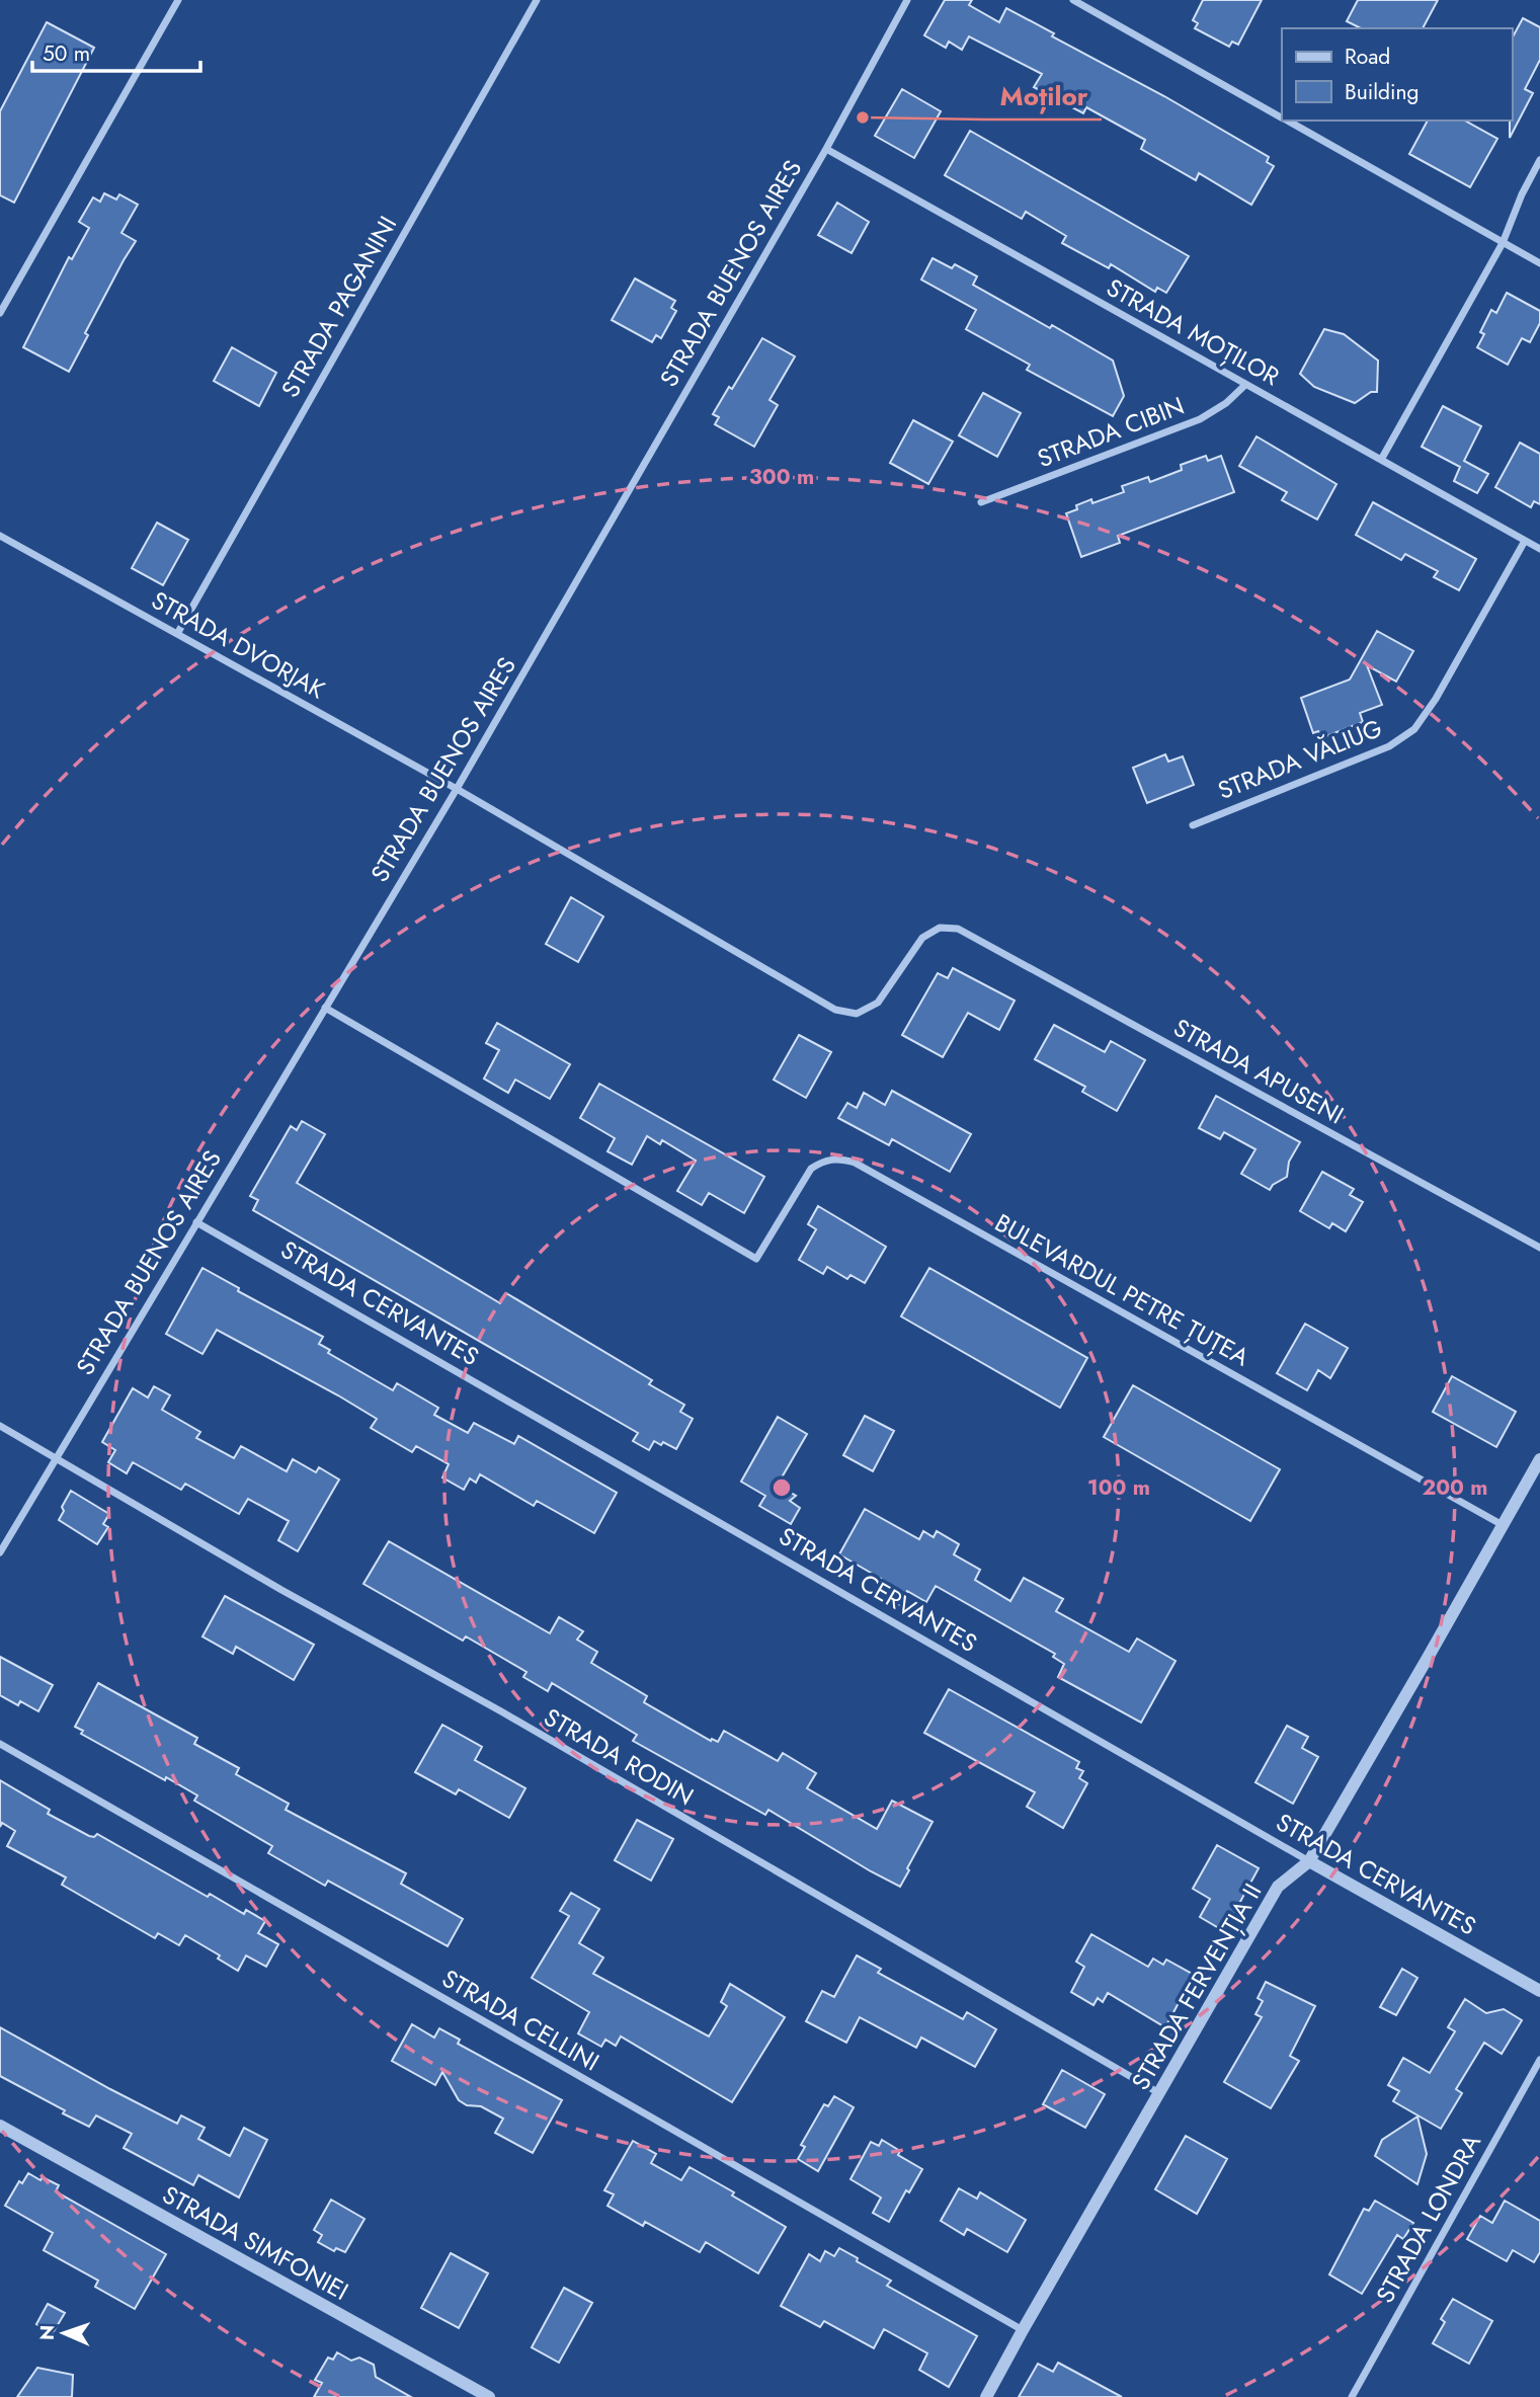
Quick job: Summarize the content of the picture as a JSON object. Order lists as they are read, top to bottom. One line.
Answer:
{"streets":{"street":["STRADA BUENOS AIRES","STRADA PAGANINI","STRADA MOȚILOR","STRADA CIBIN","STRADA DVORJAK","STRADA VĂLIUG","STRADA APUSENI","BULEVARDUL PETRE ȚUȚEA","STRADA CERVANTES","STRADA RODIN","STRADA FERVENȚIA II","STRADA CELLINI","STRADA LONDRA","STRADA SIMFONIEI"]},"crossings":[["STRADA BUENOS AIRES","STRADA MOȚILOR"],["STRADA BUENOS AIRES","STRADA DVORJAK"],["STRADA BUENOS AIRES","BULEVARDUL PETRE ȚUȚEA"],["STRADA BUENOS AIRES","STRADA CERVANTES"],["STRADA BUENOS AIRES","STRADA RODIN"],["STRADA PAGANINI","STRADA DVORJAK"],["STRADA MOȚILOR","STRADA CIBIN"],["STRADA MOȚILOR","STRADA VĂLIUG"],["STRADA DVORJAK","STRADA APUSENI"],["BULEVARDUL PETRE ȚUȚEA","STRADA FERVENȚIA II"],["STRADA CERVANTES","STRADA FERVENȚIA II"],["STRADA RODIN","STRADA FERVENȚIA II"],["STRADA FERVENȚIA II","STRADA CELLINI"]],"places":["Moților"],"legend":["Road","Building"],"scale_bar":"50 m","north":"left","rings":["300 m","100 m","200 m"]}
